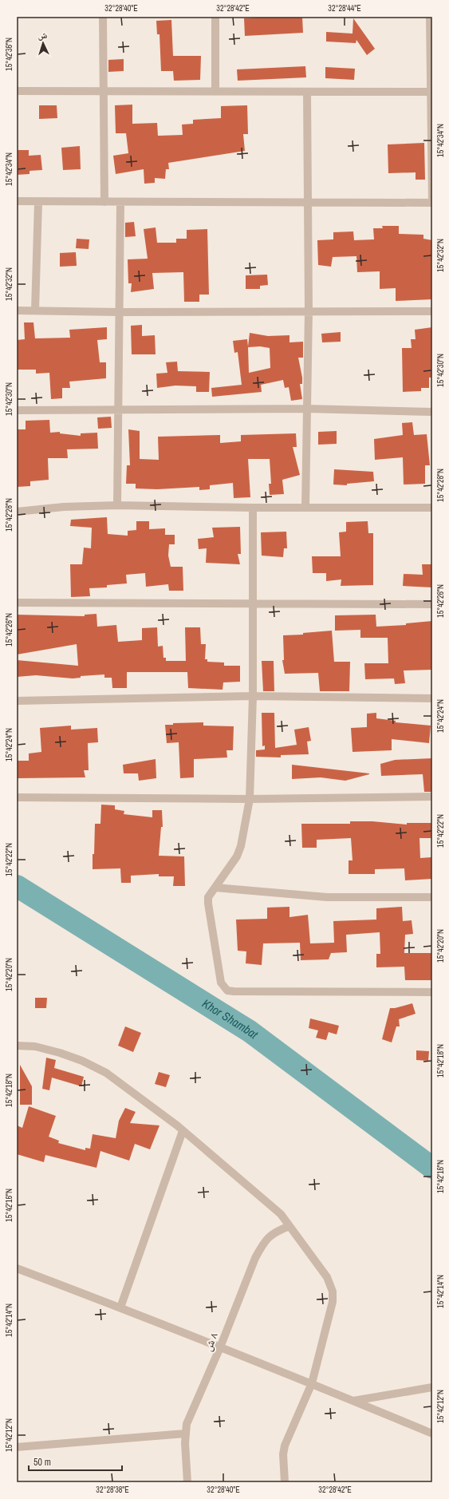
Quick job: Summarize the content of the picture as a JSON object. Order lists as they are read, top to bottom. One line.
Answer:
{"streets":{"street":["٨ ش"]},"water":["Khor Shambat"],"scale_bar":"50 m","north":"top","coordinates":["32°28'40\"E","32°28'42\"E","32°28'44\"E","15°42'36\"N","15°42'34\"N","15°42'32\"N","15°42'30\"N","15°42'28\"N","15°42'26\"N","15°42'24\"N","15°42'22\"N","15°42'20\"N","15°42'18\"N","15°42'16\"N","15°42'14\"N","15°42'12\"N","32°28'38\"E"]}
